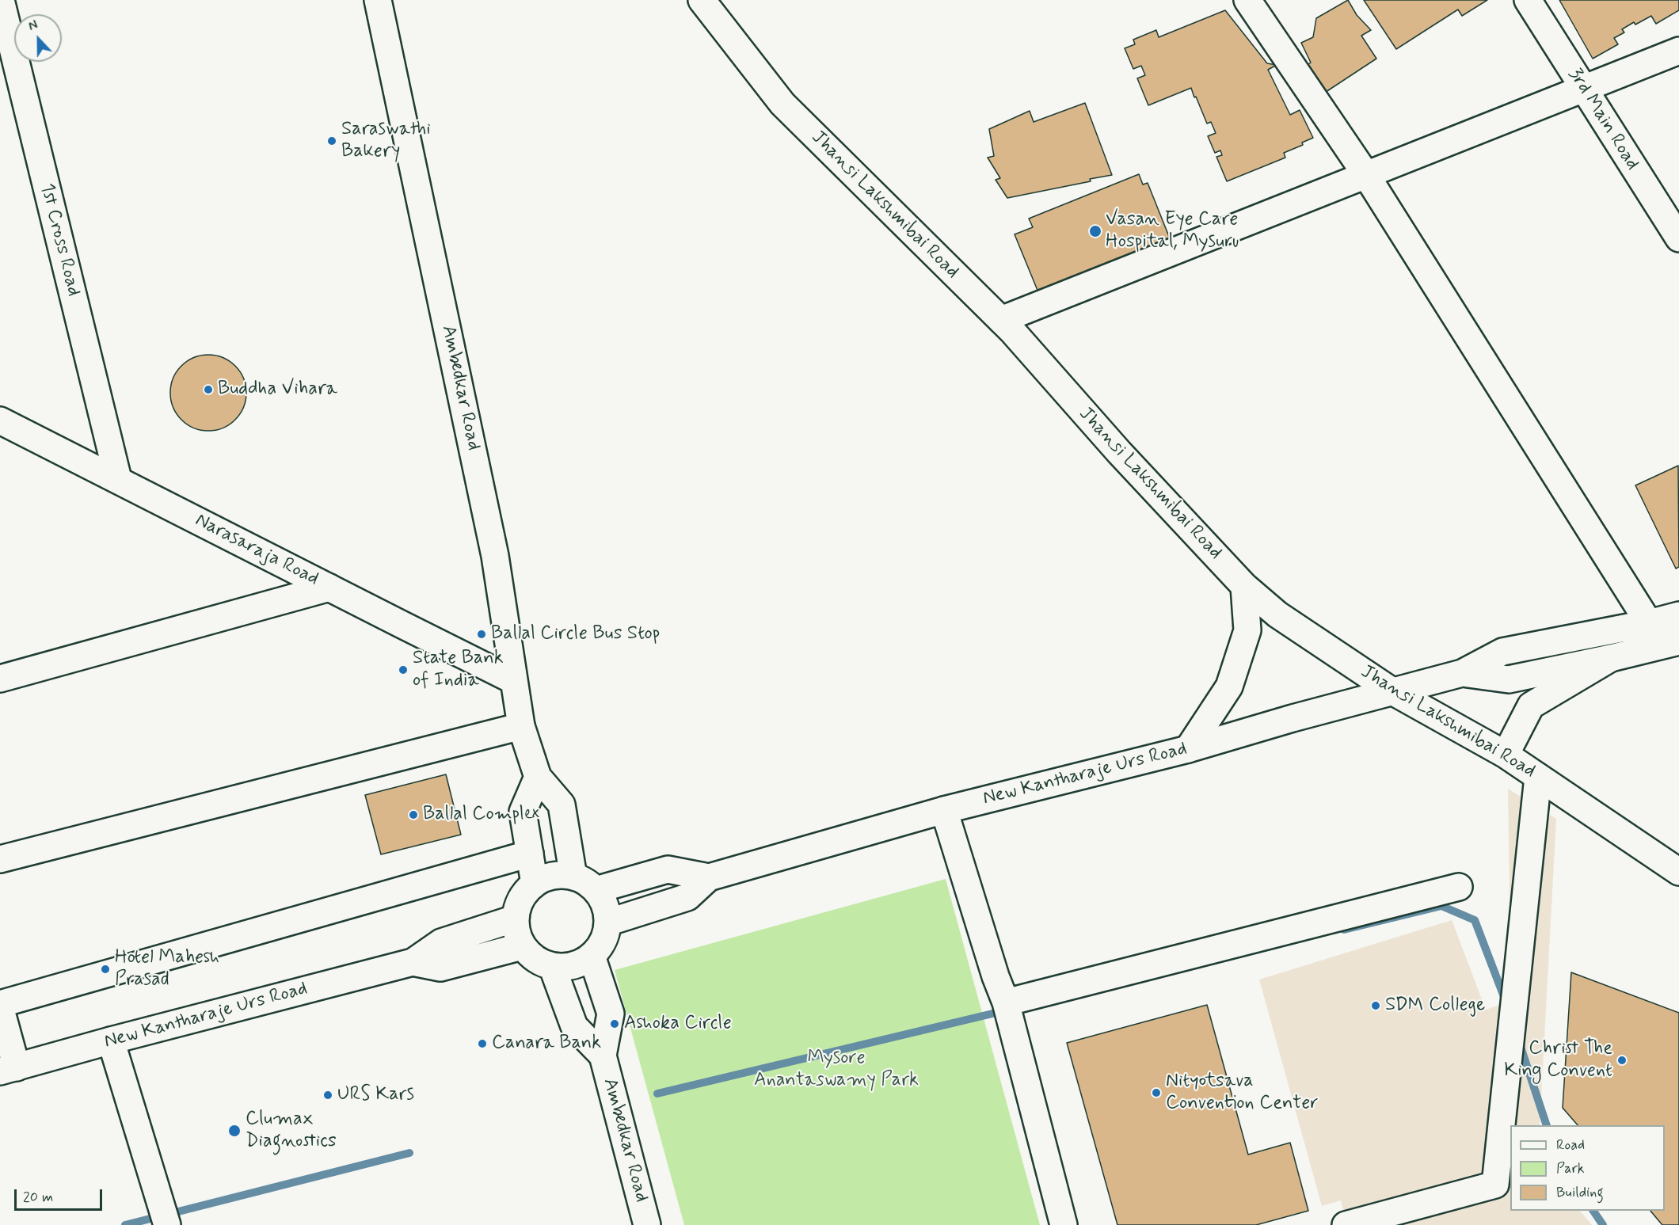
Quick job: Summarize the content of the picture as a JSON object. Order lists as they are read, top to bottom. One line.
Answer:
{"streets":{"street":["3rd Main Road","Jhansi Lakshmibai Road","1st Cross Road","Ambedkar Road","Narasaraja Road","New Kantharaje Urs Road"]},"crossings":[["Jhansi Lakshmibai Road","New Kantharaje Urs Road"],["1st Cross Road","Narasaraja Road"],["Ambedkar Road","Narasaraja Road"],["Ambedkar Road","New Kantharaje Urs Road"]],"parks":["Mysore Anantaswamy Park"],"places":["Saraswathi Bakery","Vasan Eye Care Hospital, Mysuru","Buddha Vihara","Ballal Circle Bus Stop","State Bank of India","Ballal Complex","Hotel Mahesh Prasad","SDM College","Ashoka Circle","Canara Bank","Christ The King Convent","Nityotsava Convention Center","URS Kars","Clumax Diagnostics"],"legend":["Road","Park","Building"],"scale_bar":"20 m","north":"top"}
